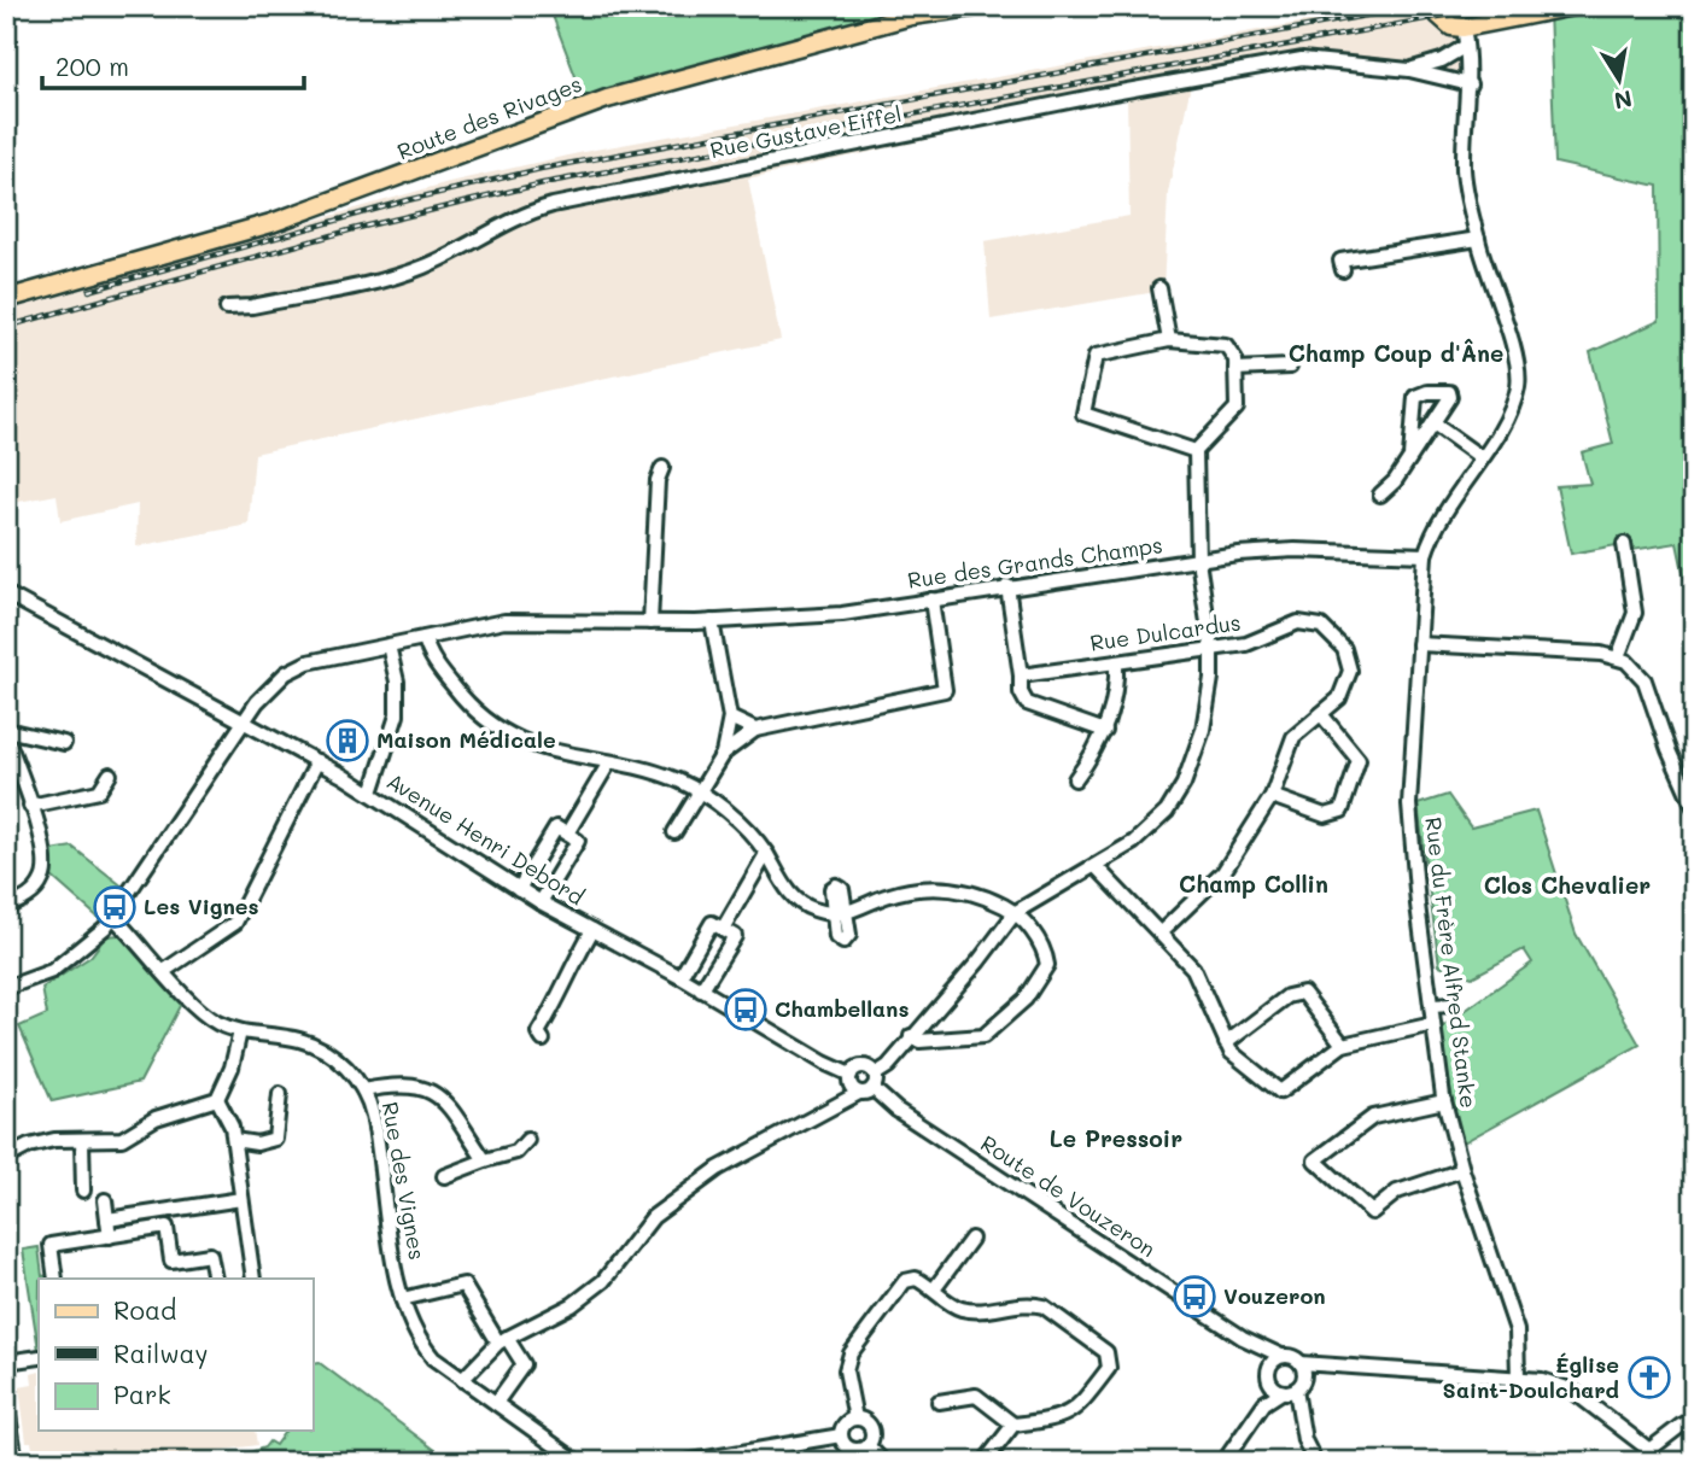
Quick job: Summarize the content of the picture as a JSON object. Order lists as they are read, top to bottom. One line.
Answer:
{"streets":{"main road":["Route des Rivages"],"street":["Rue Gustave Eiffel","Rue des Grands Champs","Rue Dulcardus","Avenue Henri Debord","Rue du Frère Alfred Stanke","Rue des Vignes","Route de Vouzeron"]},"crossings":[["Rue Gustave Eiffel","Rue du Frère Alfred Stanke"],["Rue des Grands Champs","Avenue Henri Debord"],["Rue des Grands Champs","Rue du Frère Alfred Stanke"],["Rue des Grands Champs","Rue des Vignes"]],"districts":["Champ Coup d'Âne","Champ Collin","Clos Chevalier","Le Pressoir"],"places":{"building":["Maison Médicale"],"bus stop":["Les Vignes","Chambellans","Vouzeron"],"church":["Église Saint-Doulchard"]},"legend":["Road","Railway","Park"],"scale_bar":"200 m","north":"bottom"}
